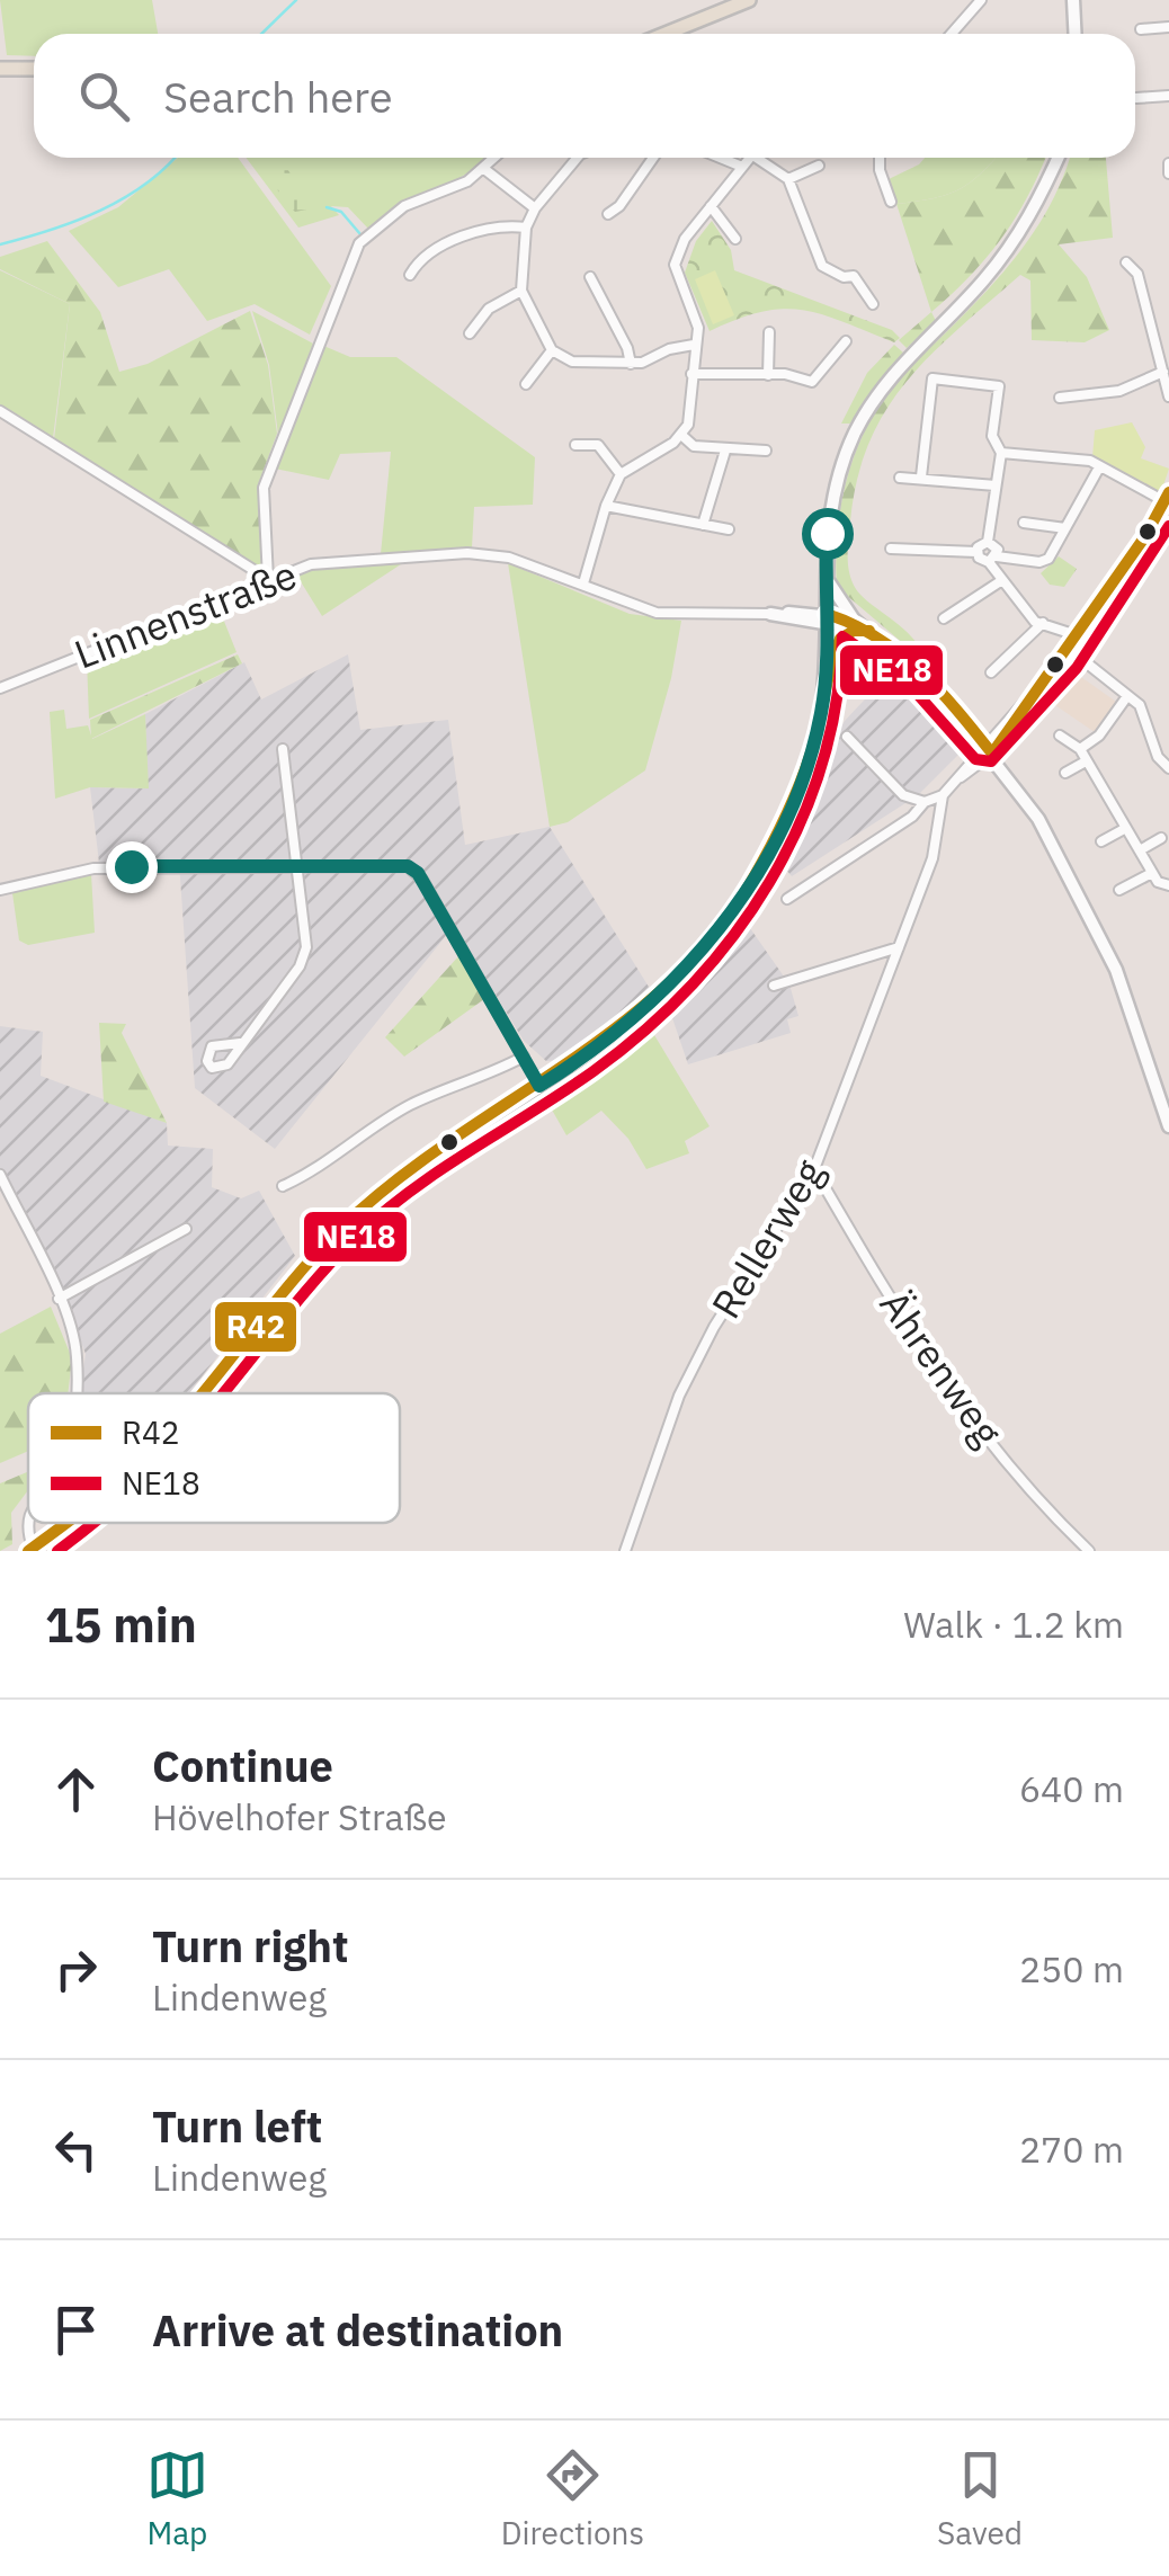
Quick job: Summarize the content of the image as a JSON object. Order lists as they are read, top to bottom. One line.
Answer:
{"streets":{"street":["Linnenstraße","Rellerweg","Ährenweg"]},"crossings":[["Rellerweg","Ährenweg"]],"lines":["transit line R42","transit line NE18"],"legend":["R42","NE18"],"page":{"search":"Search here","heading":["15 min","Walk · 1.2 km"],"list":[["Continue","Hövelhofer Straße","640 m"],["Turn right","Lindenweg","250 m"],["Turn left","Lindenweg","270 m"],"Arrive at destination"],"nav":["Map","Directions","Saved"]}}
